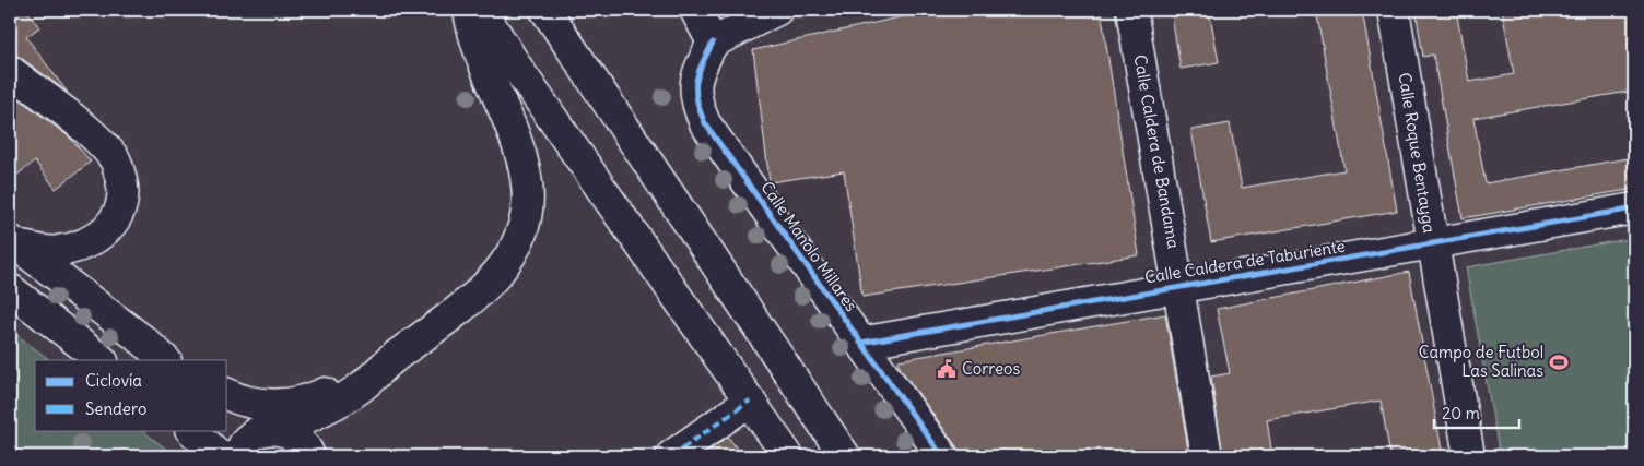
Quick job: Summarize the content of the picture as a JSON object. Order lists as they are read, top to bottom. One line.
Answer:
{"streets":{"street":["Calle Caldera de Bandama","Calle Roque Bentayga","Calle Manolo Millares","Calle Caldera de Taburiente"]},"crossings":[["Calle Caldera de Bandama","Calle Caldera de Taburiente"],["Calle Roque Bentayga","Calle Caldera de Taburiente"],["Calle Manolo Millares","Calle Caldera de Taburiente"]],"places":{"sports":["Campo de Futbol Las Salinas"],"public building":["Correos"]},"legend":["Ciclovía","Sendero"],"scale_bar":"20 m"}
